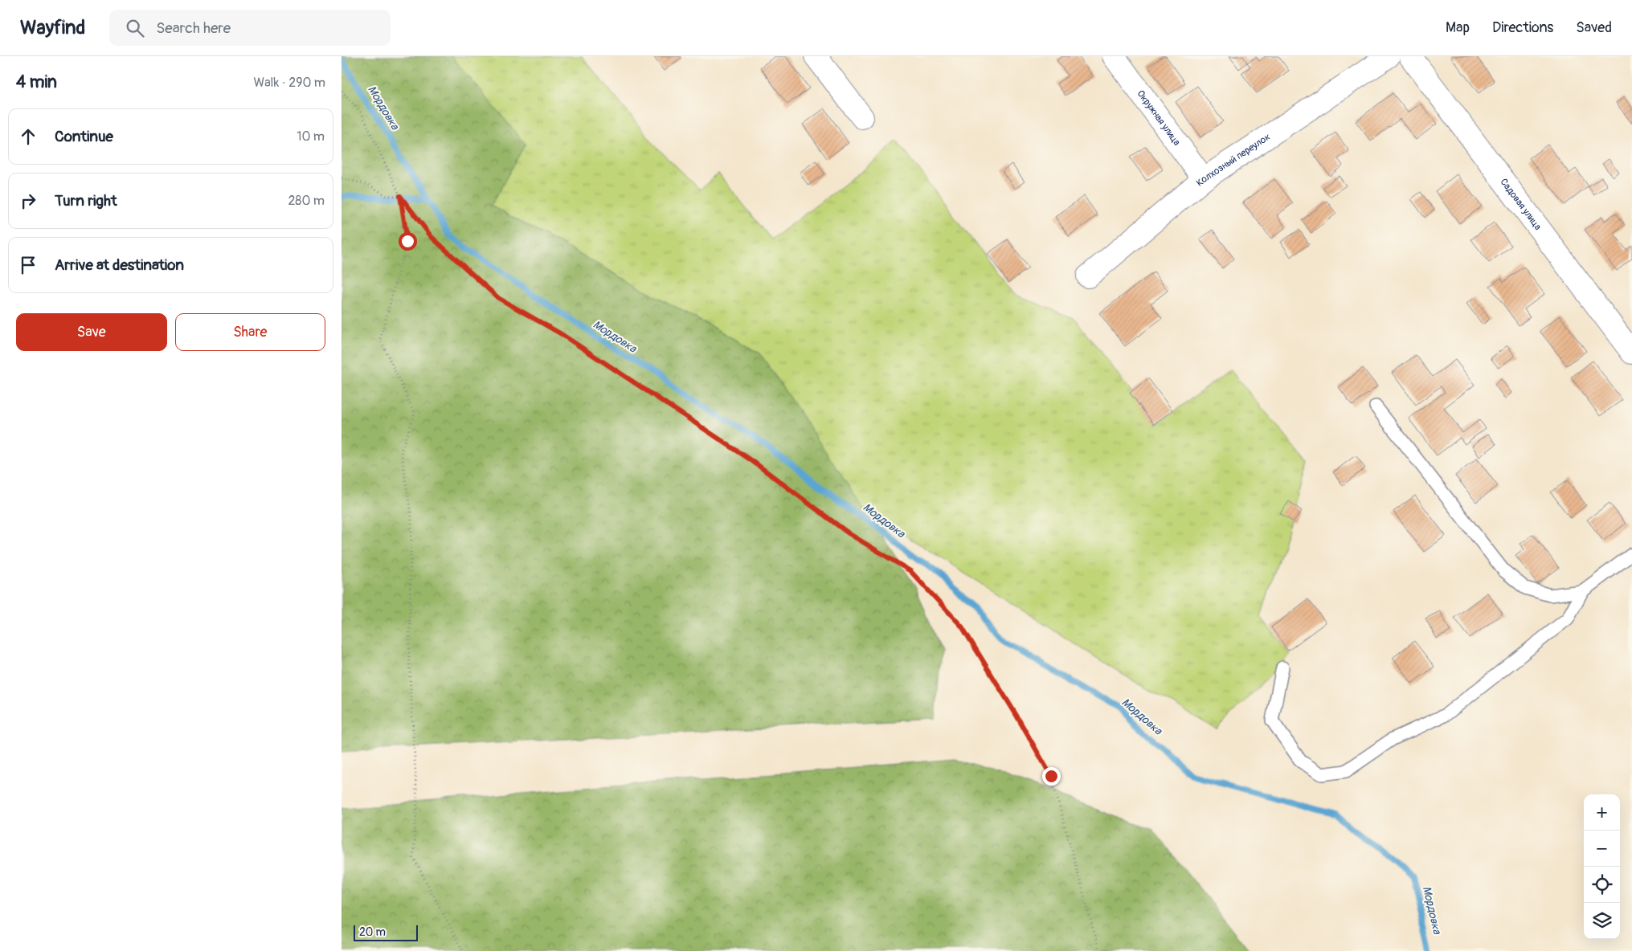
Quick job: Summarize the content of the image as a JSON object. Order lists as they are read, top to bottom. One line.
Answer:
{"streets":{"street":["Окружная улица","Колхозный переулок","Садовая улица"]},"crossings":[["Окружная улица","Колхозный переулок"]],"water":["Мордовка"],"scale_bar":"20 m","page":{"header":"Wayfind","search":"Search here","nav":["Map","Directions","Saved"],"heading":["4 min","Walk · 290 m"],"list":[["Continue","10 m"],["Turn right","280 m"],"Arrive at destination"],"buttons":["Save","Share"],"map_buttons":["+","−"],"scale":"20 m"}}
